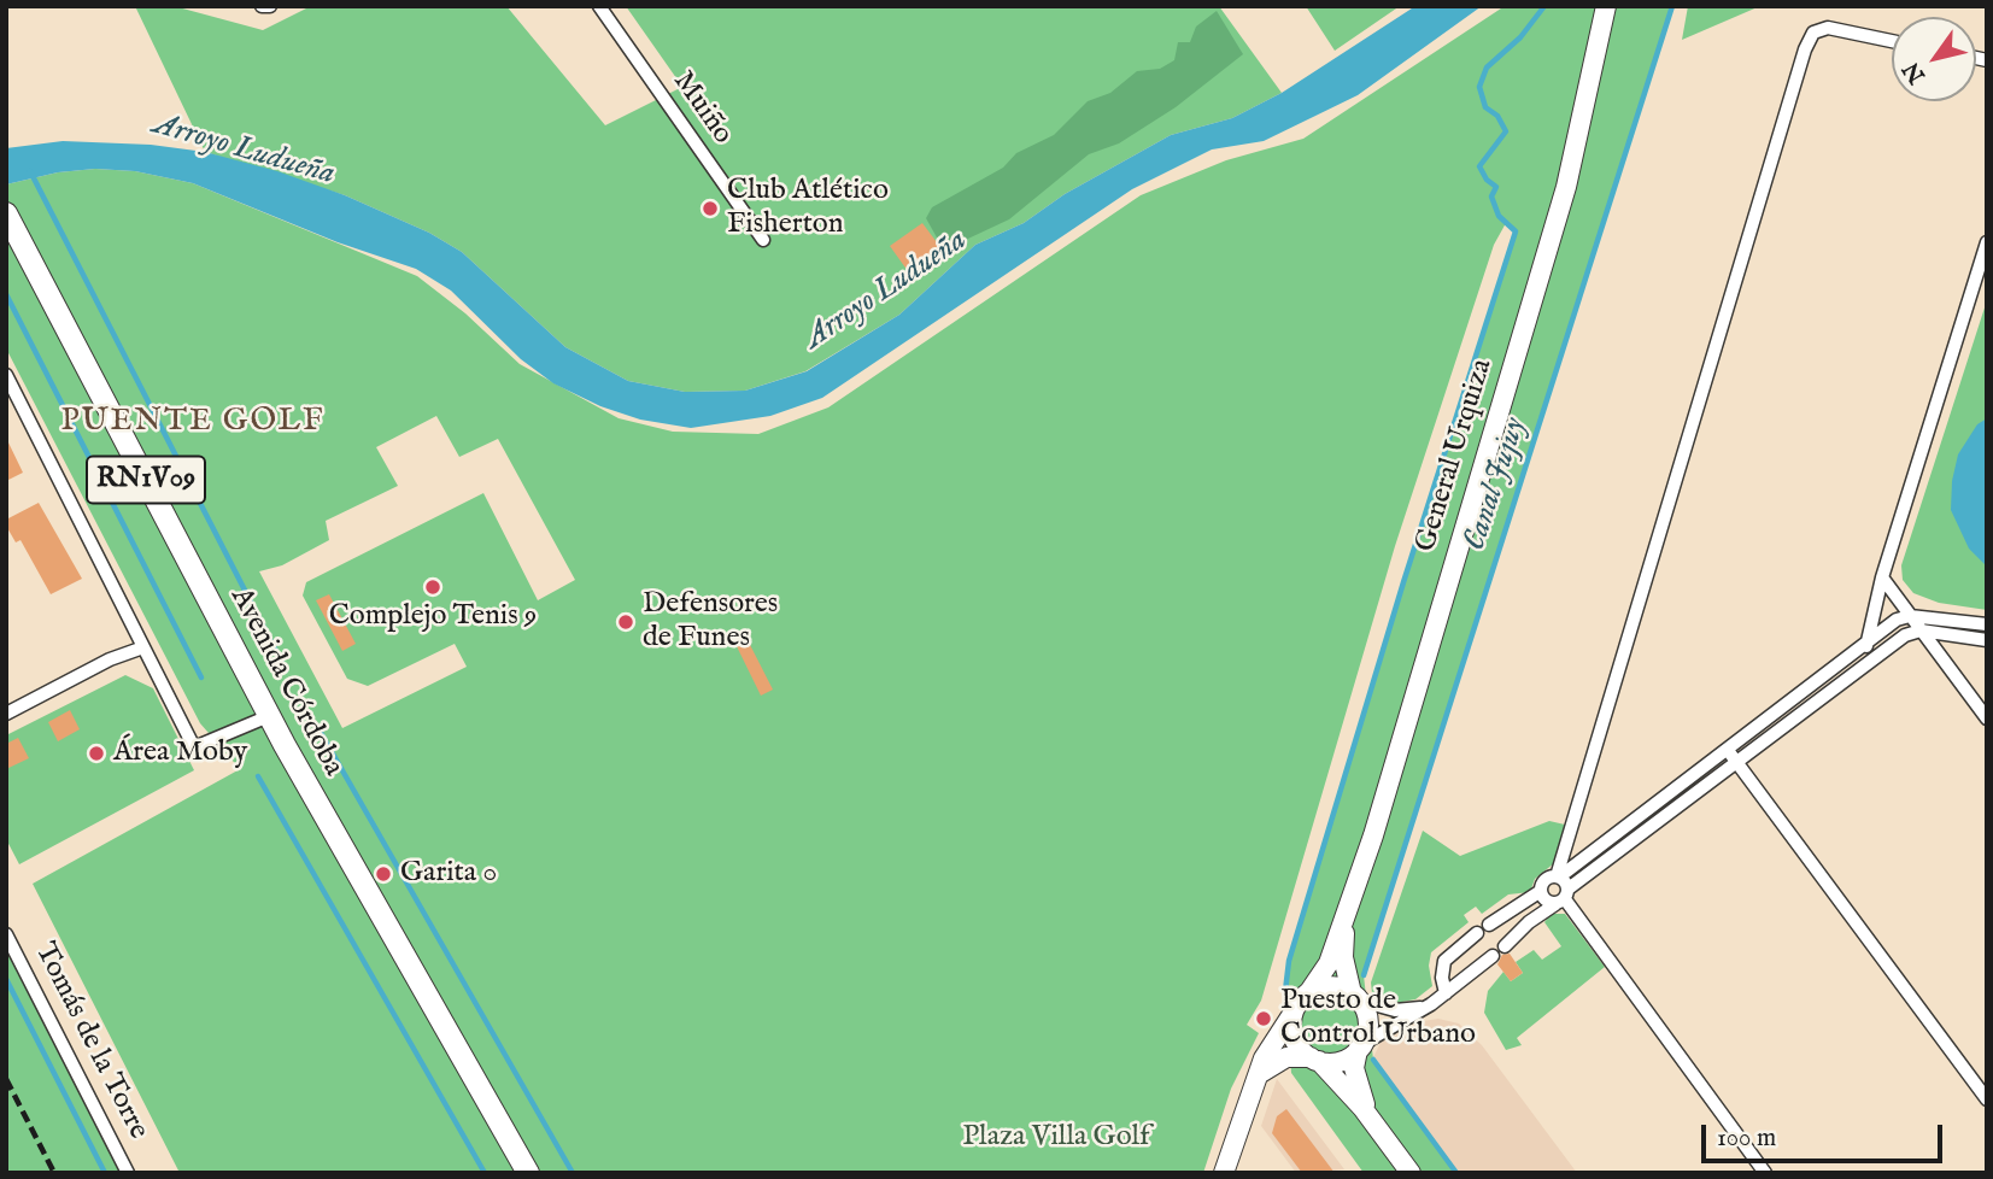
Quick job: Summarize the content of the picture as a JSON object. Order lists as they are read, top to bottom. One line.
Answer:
{"streets":{"main road":["General Urquiza","RN1V09","Avenida Córdoba"],"street":["Muiño","Tomás de la Torre"]},"districts":["PUENTE GOLF"],"water":["Arroyo Ludueña","Canal Jujuy"],"parks":["Plaza Villa Golf"],"places":["Club Atlético Fisherton","Complejo Tenis 9","Defensores de Funes","Área Moby","Garita 0","Puesto de Control Urbano"],"scale_bar":"100 m","north":"bottom left"}
